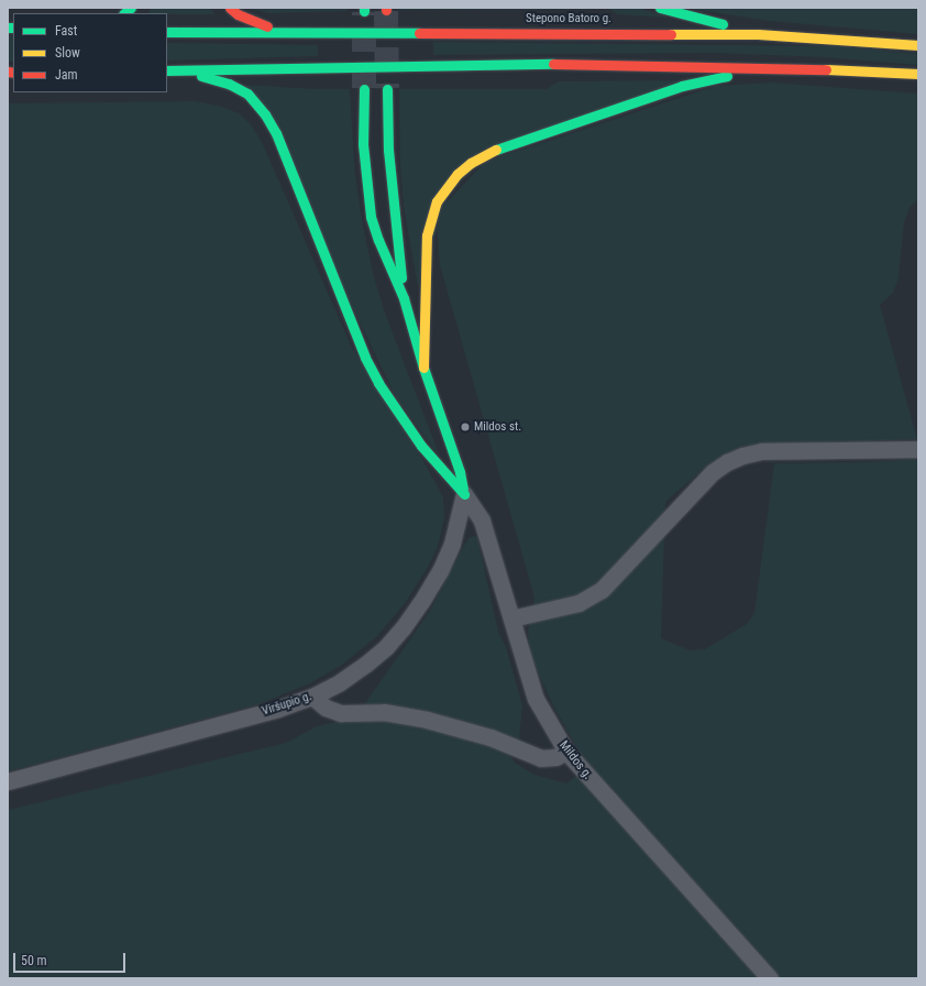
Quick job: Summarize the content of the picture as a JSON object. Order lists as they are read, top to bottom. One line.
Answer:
{"streets":{"main road":["Stepono Batoro g."],"street":["Viršupio g.","Mildos g."]},"crossings":[["Viršupio g.","Mildos g."]],"places":["Mildos st."],"legend":["Fast","Slow","Jam"],"scale_bar":"50 m"}
